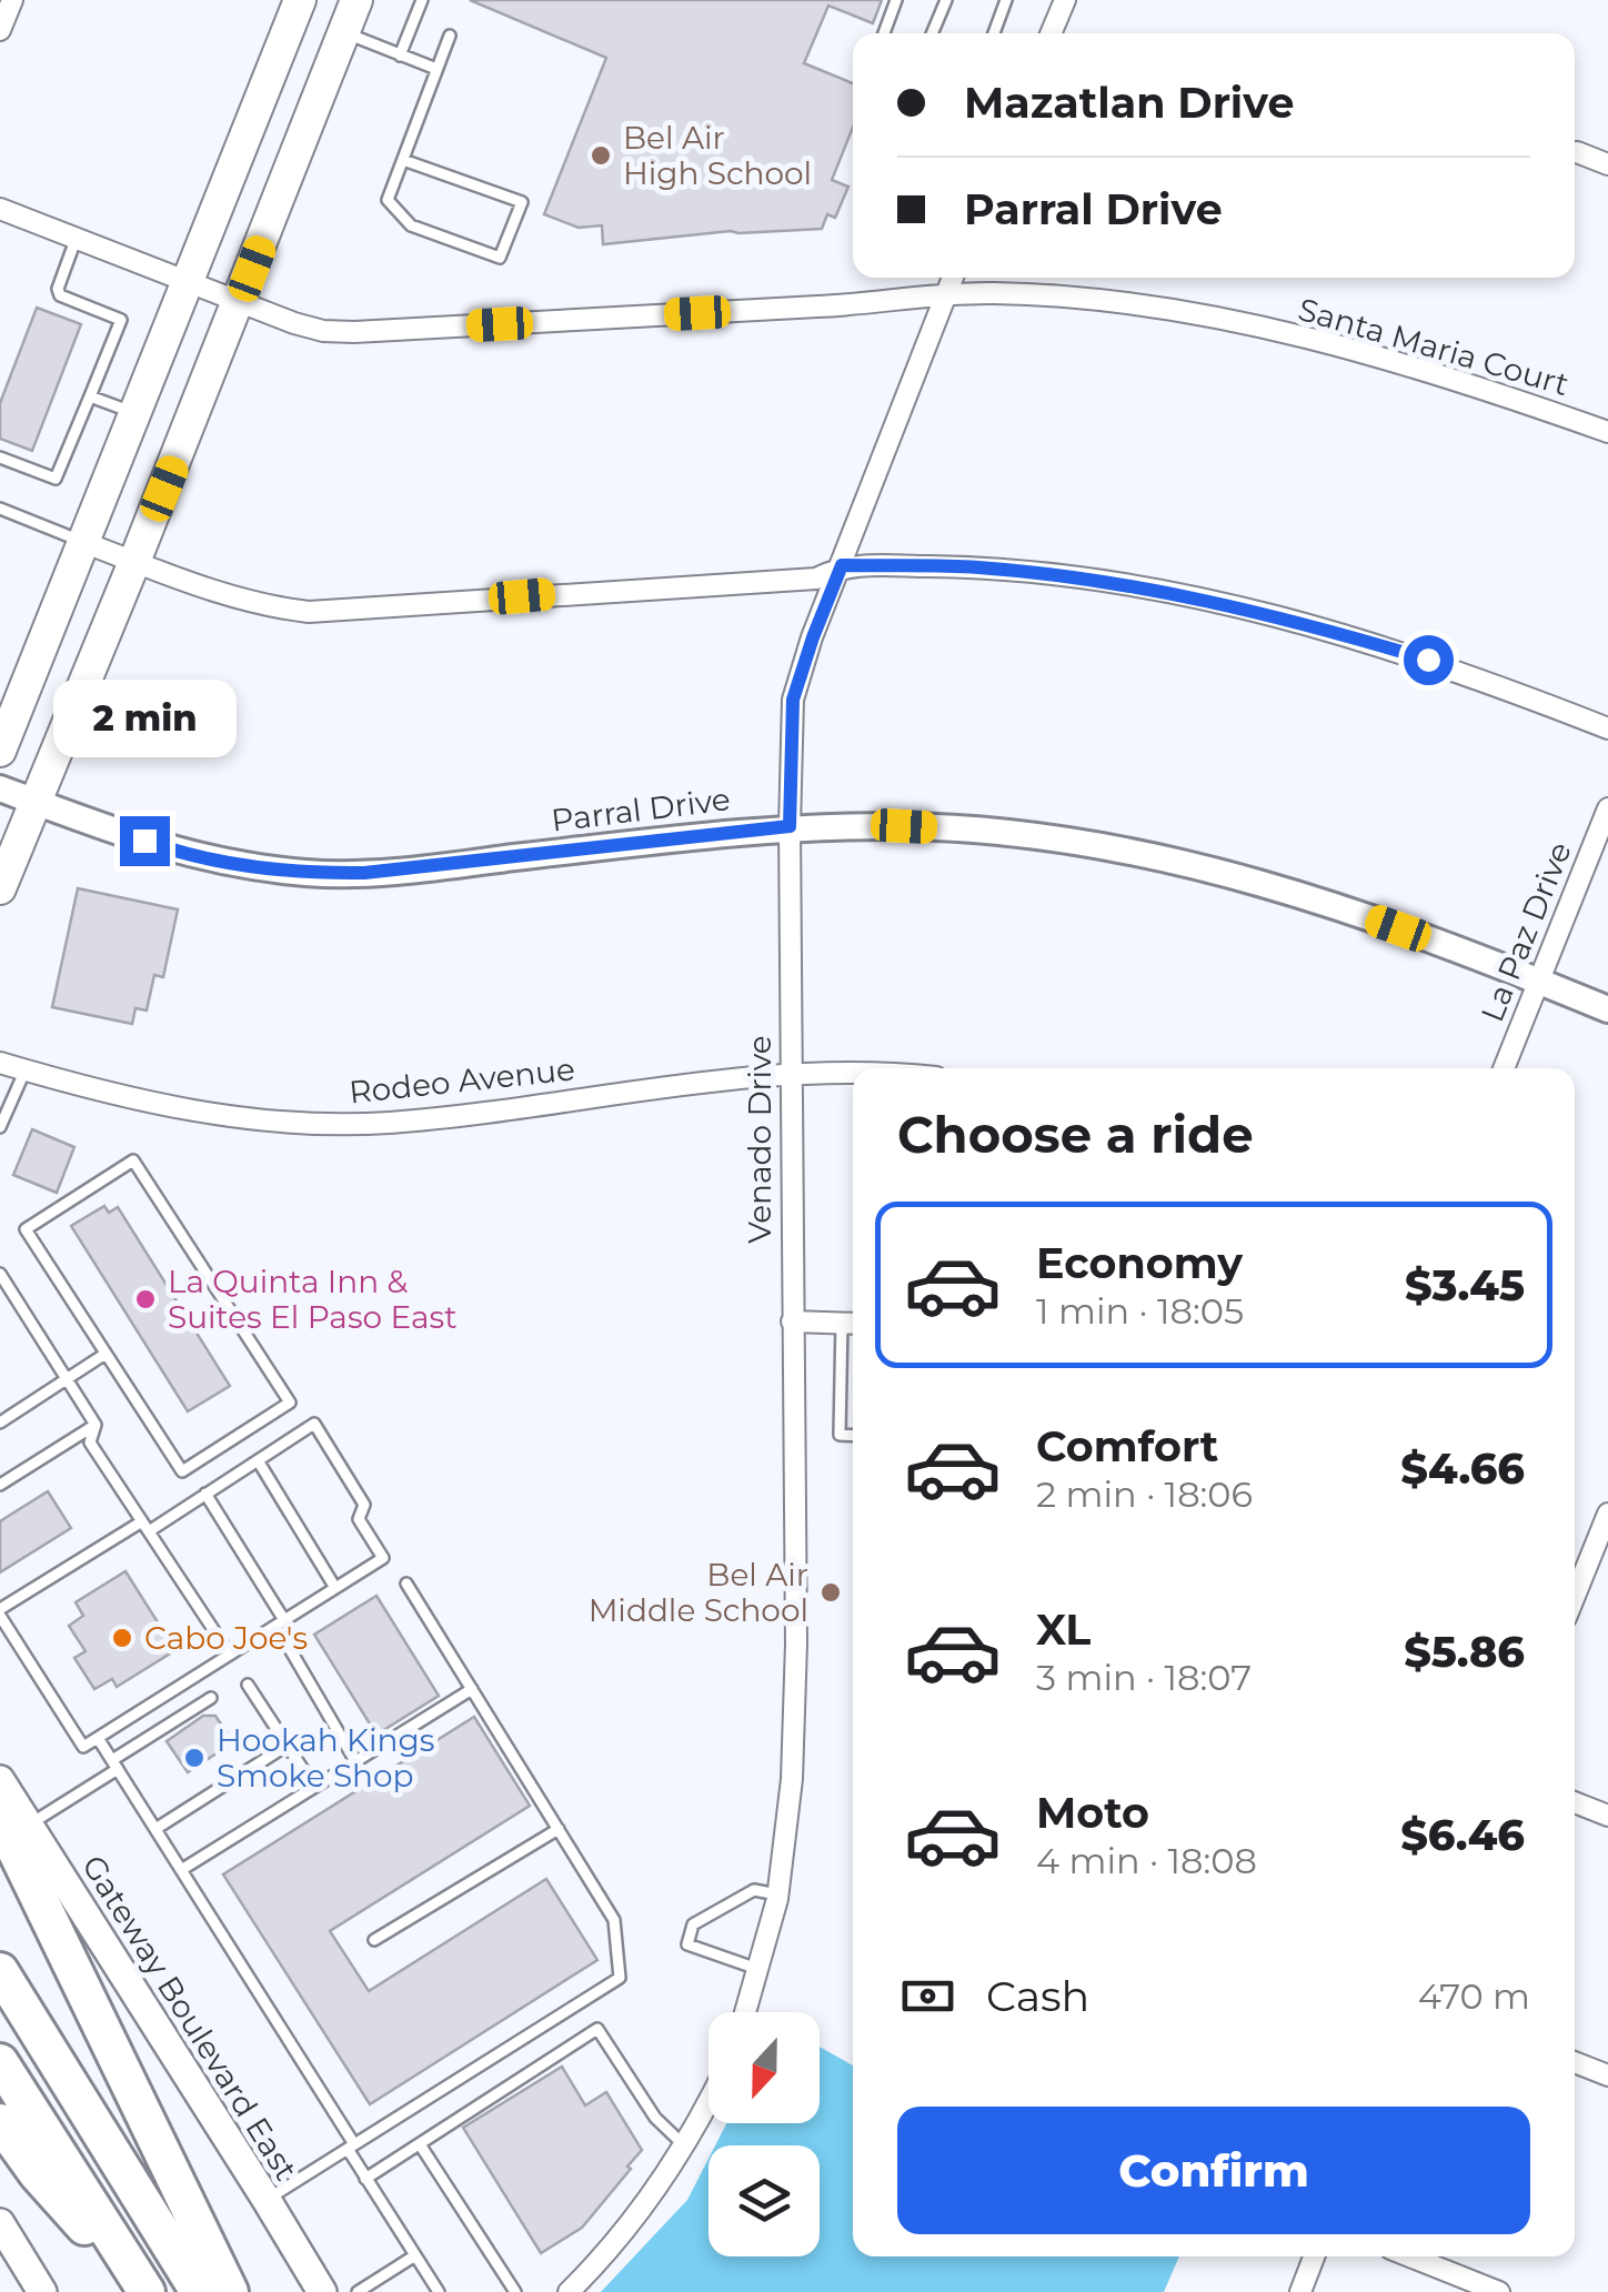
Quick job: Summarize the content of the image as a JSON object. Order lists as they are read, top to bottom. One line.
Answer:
{"streets":{"main road":["Gateway Boulevard East"],"street":["Santa Maria Court","Parral Drive","La Paz Drive","Rodeo Avenue","Venado Drive"]},"crossings":[["Santa Maria Court","Venado Drive"],["Parral Drive","La Paz Drive"],["Parral Drive","Venado Drive"],["Rodeo Avenue","Venado Drive"]],"places":["Bel Air High School","La Quinta Inn & Suites El Paso East","Bel Air Middle School","Cabo Joe's","Hookah Kings Smoke Shop"],"north":"bottom","page":{"banner":["Mazatlan Drive","Parral Drive"],"bubble":"2 min","heading":"Choose a ride","list":[{"name":"Economy","note":"1 min · 18:05","value":"$3.45"},{"name":"Comfort","note":"2 min · 18:06","value":"$4.66"},{"name":"XL","note":"3 min · 18:07","value":"$5.86"},{"name":"Moto","note":"4 min · 18:08","value":"$6.46"}],"pay":["Cash","470 m"],"buttons":"Confirm"}}
